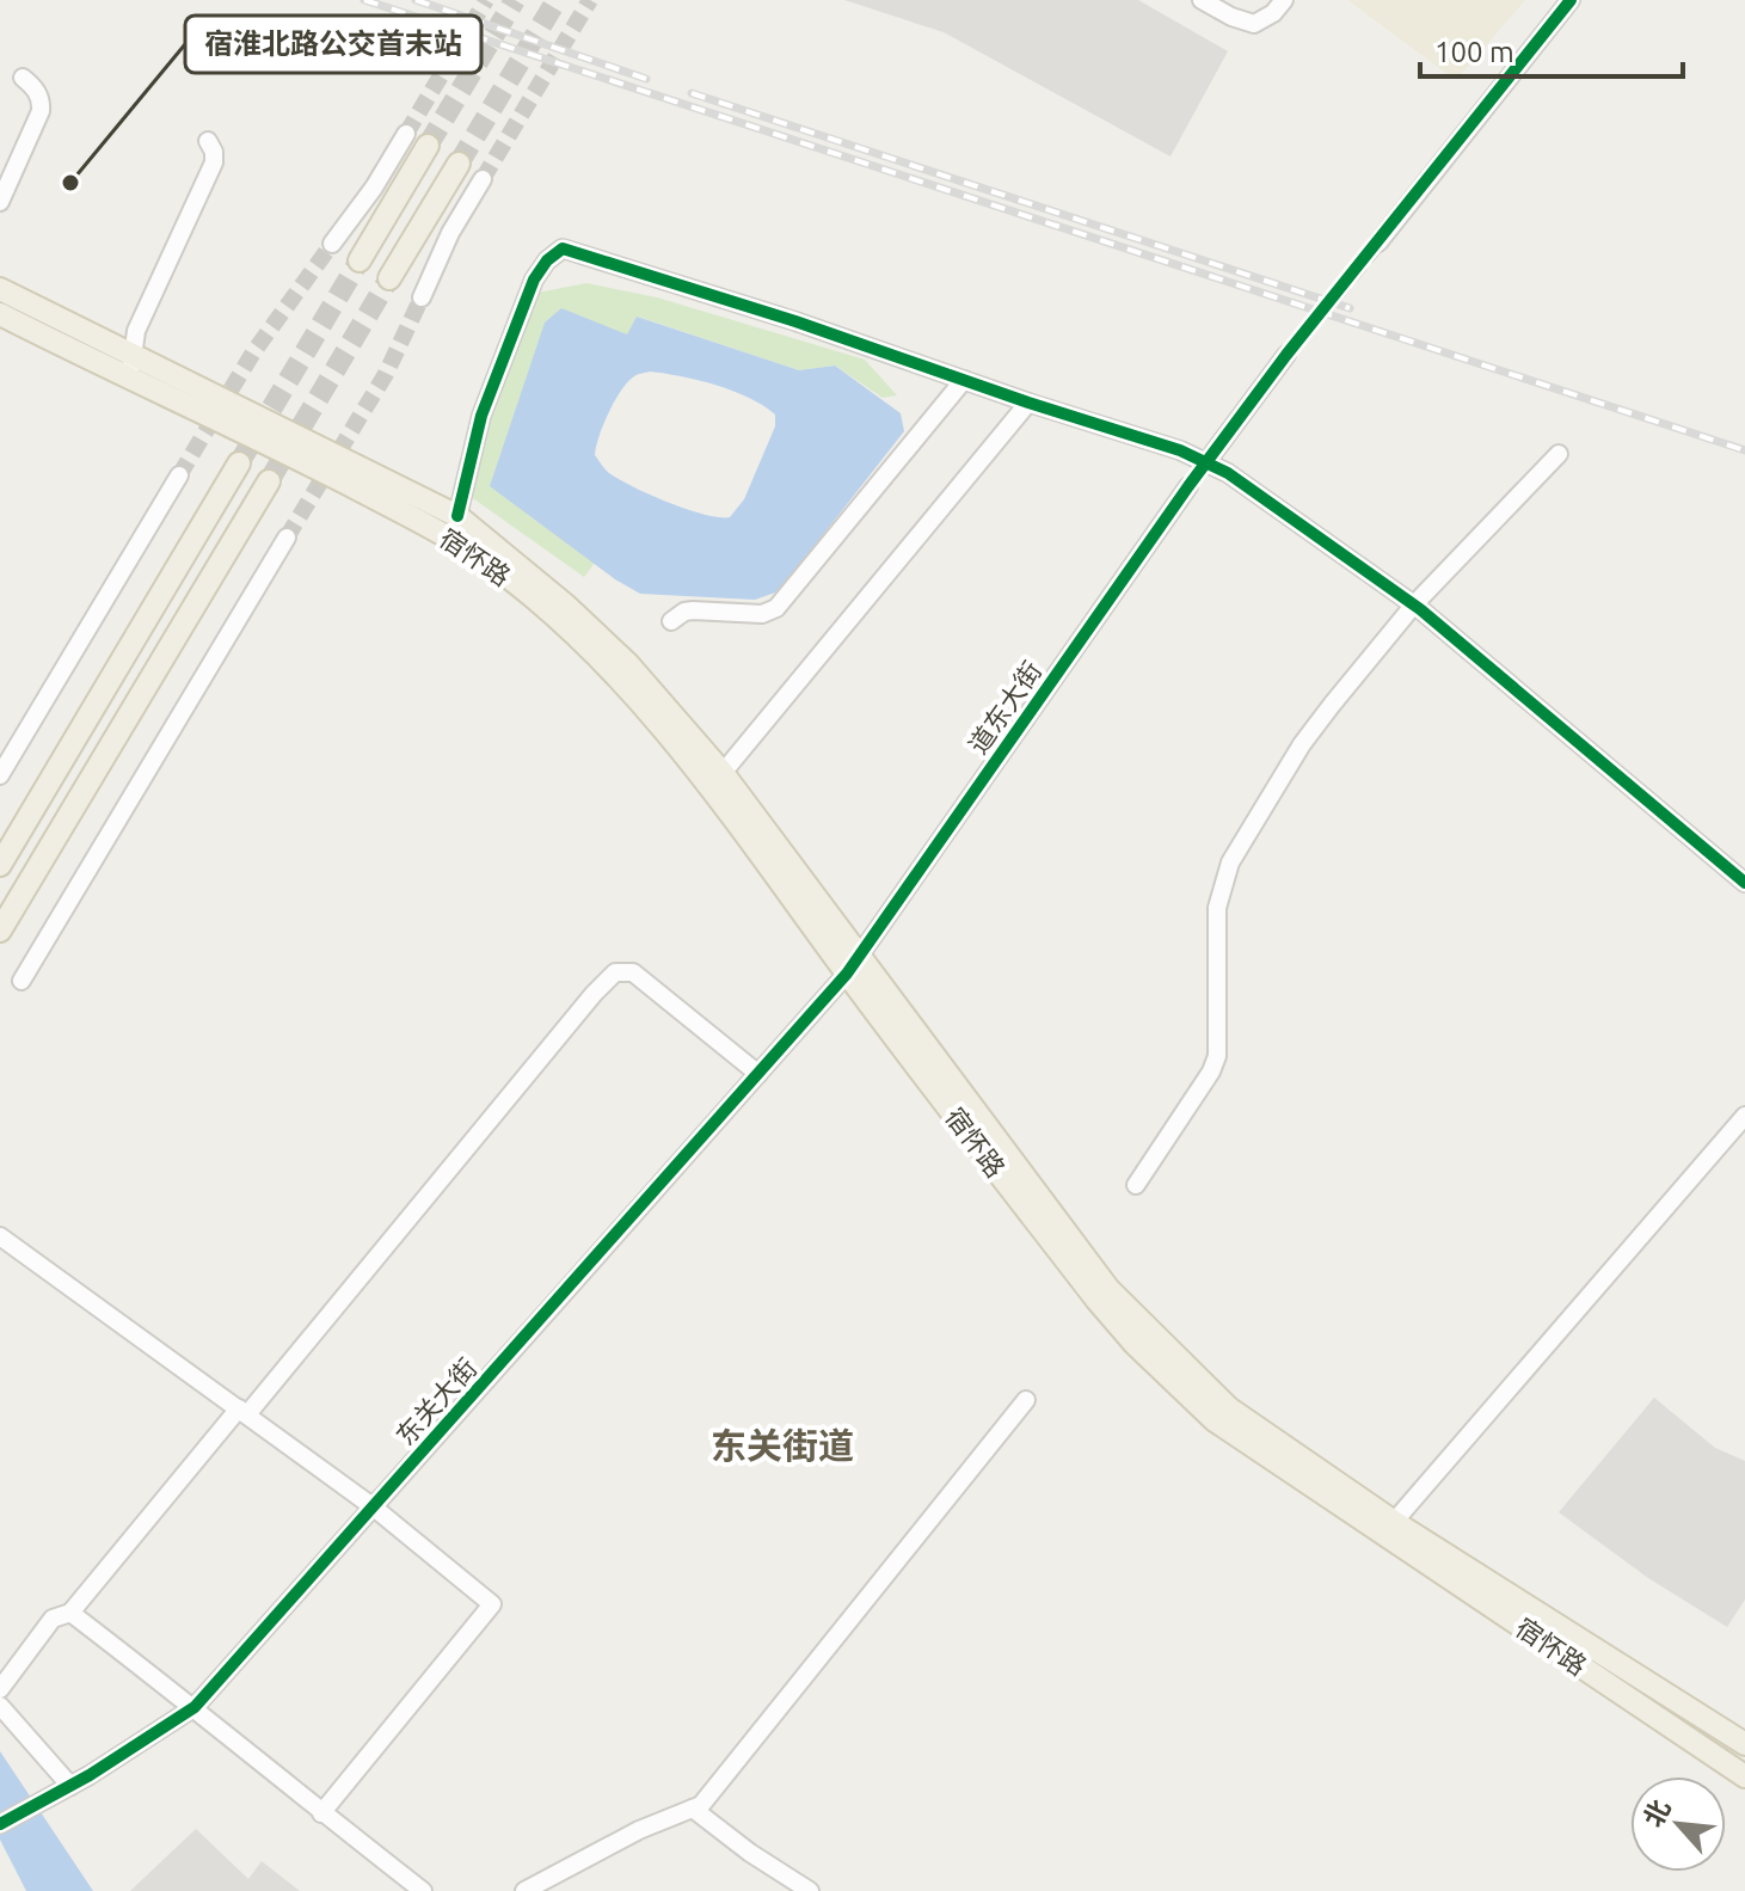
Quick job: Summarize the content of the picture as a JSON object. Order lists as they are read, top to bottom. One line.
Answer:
{"streets":{"main road":["宿怀路"],"street":["道东大街","东关大街"]},"crossings":[["宿怀路","道东大街"],["宿怀路","东关大街"],["道东大街","东关大街"]],"districts":["东关街道"],"places":["宿淮北路公交首末站"],"scale_bar":"100 m","north":"top left"}
